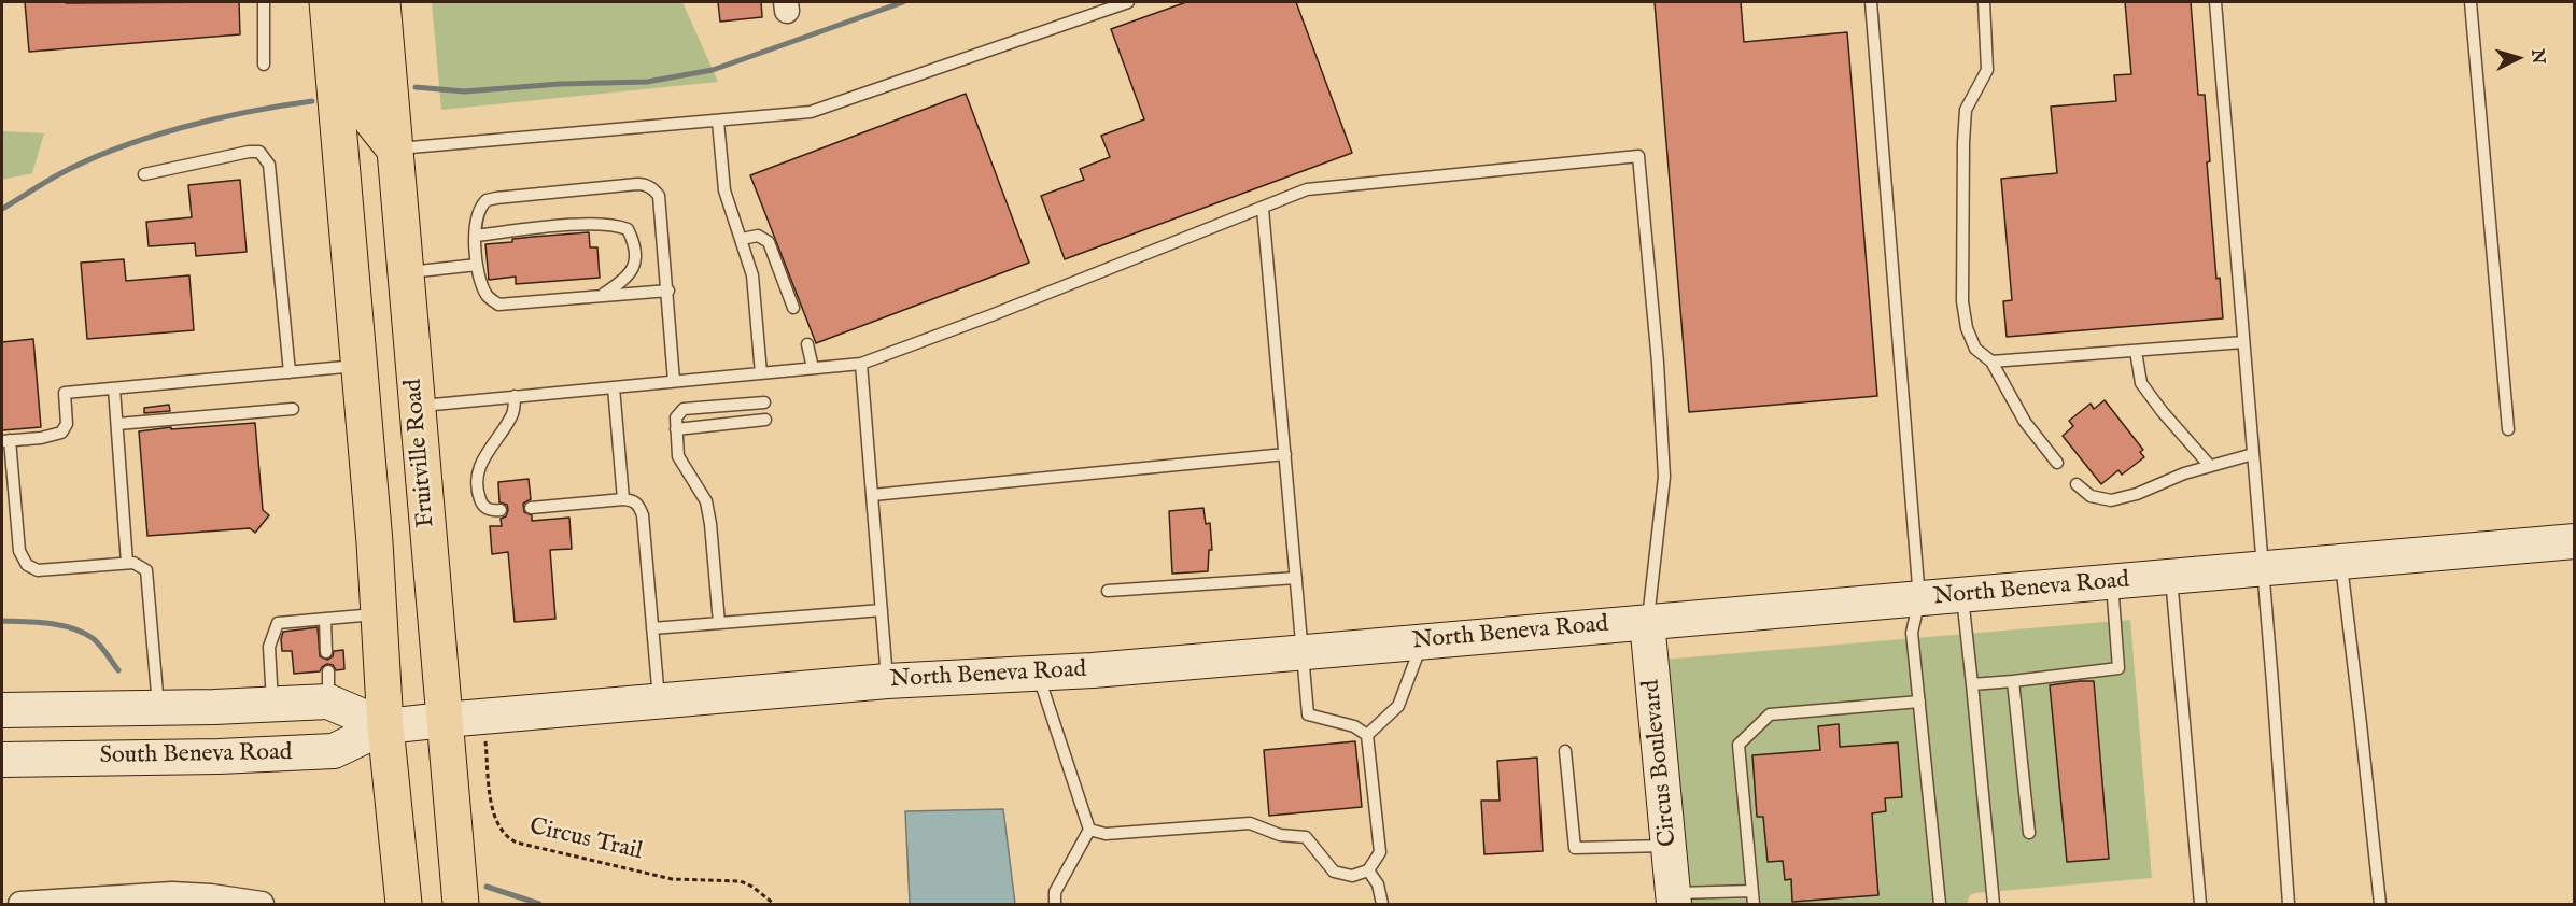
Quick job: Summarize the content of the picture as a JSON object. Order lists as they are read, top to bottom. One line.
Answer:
{"streets":{"main road":["Fruitville Road","North Beneva Road","South Beneva Road","Circus Boulevard"],"path":["Circus Trail"]},"crossings":[["Fruitville Road","North Beneva Road"],["Fruitville Road","South Beneva Road"],["North Beneva Road","South Beneva Road"],["North Beneva Road","Circus Boulevard"],["North Beneva Road","Circus Trail"]],"north":"right"}
